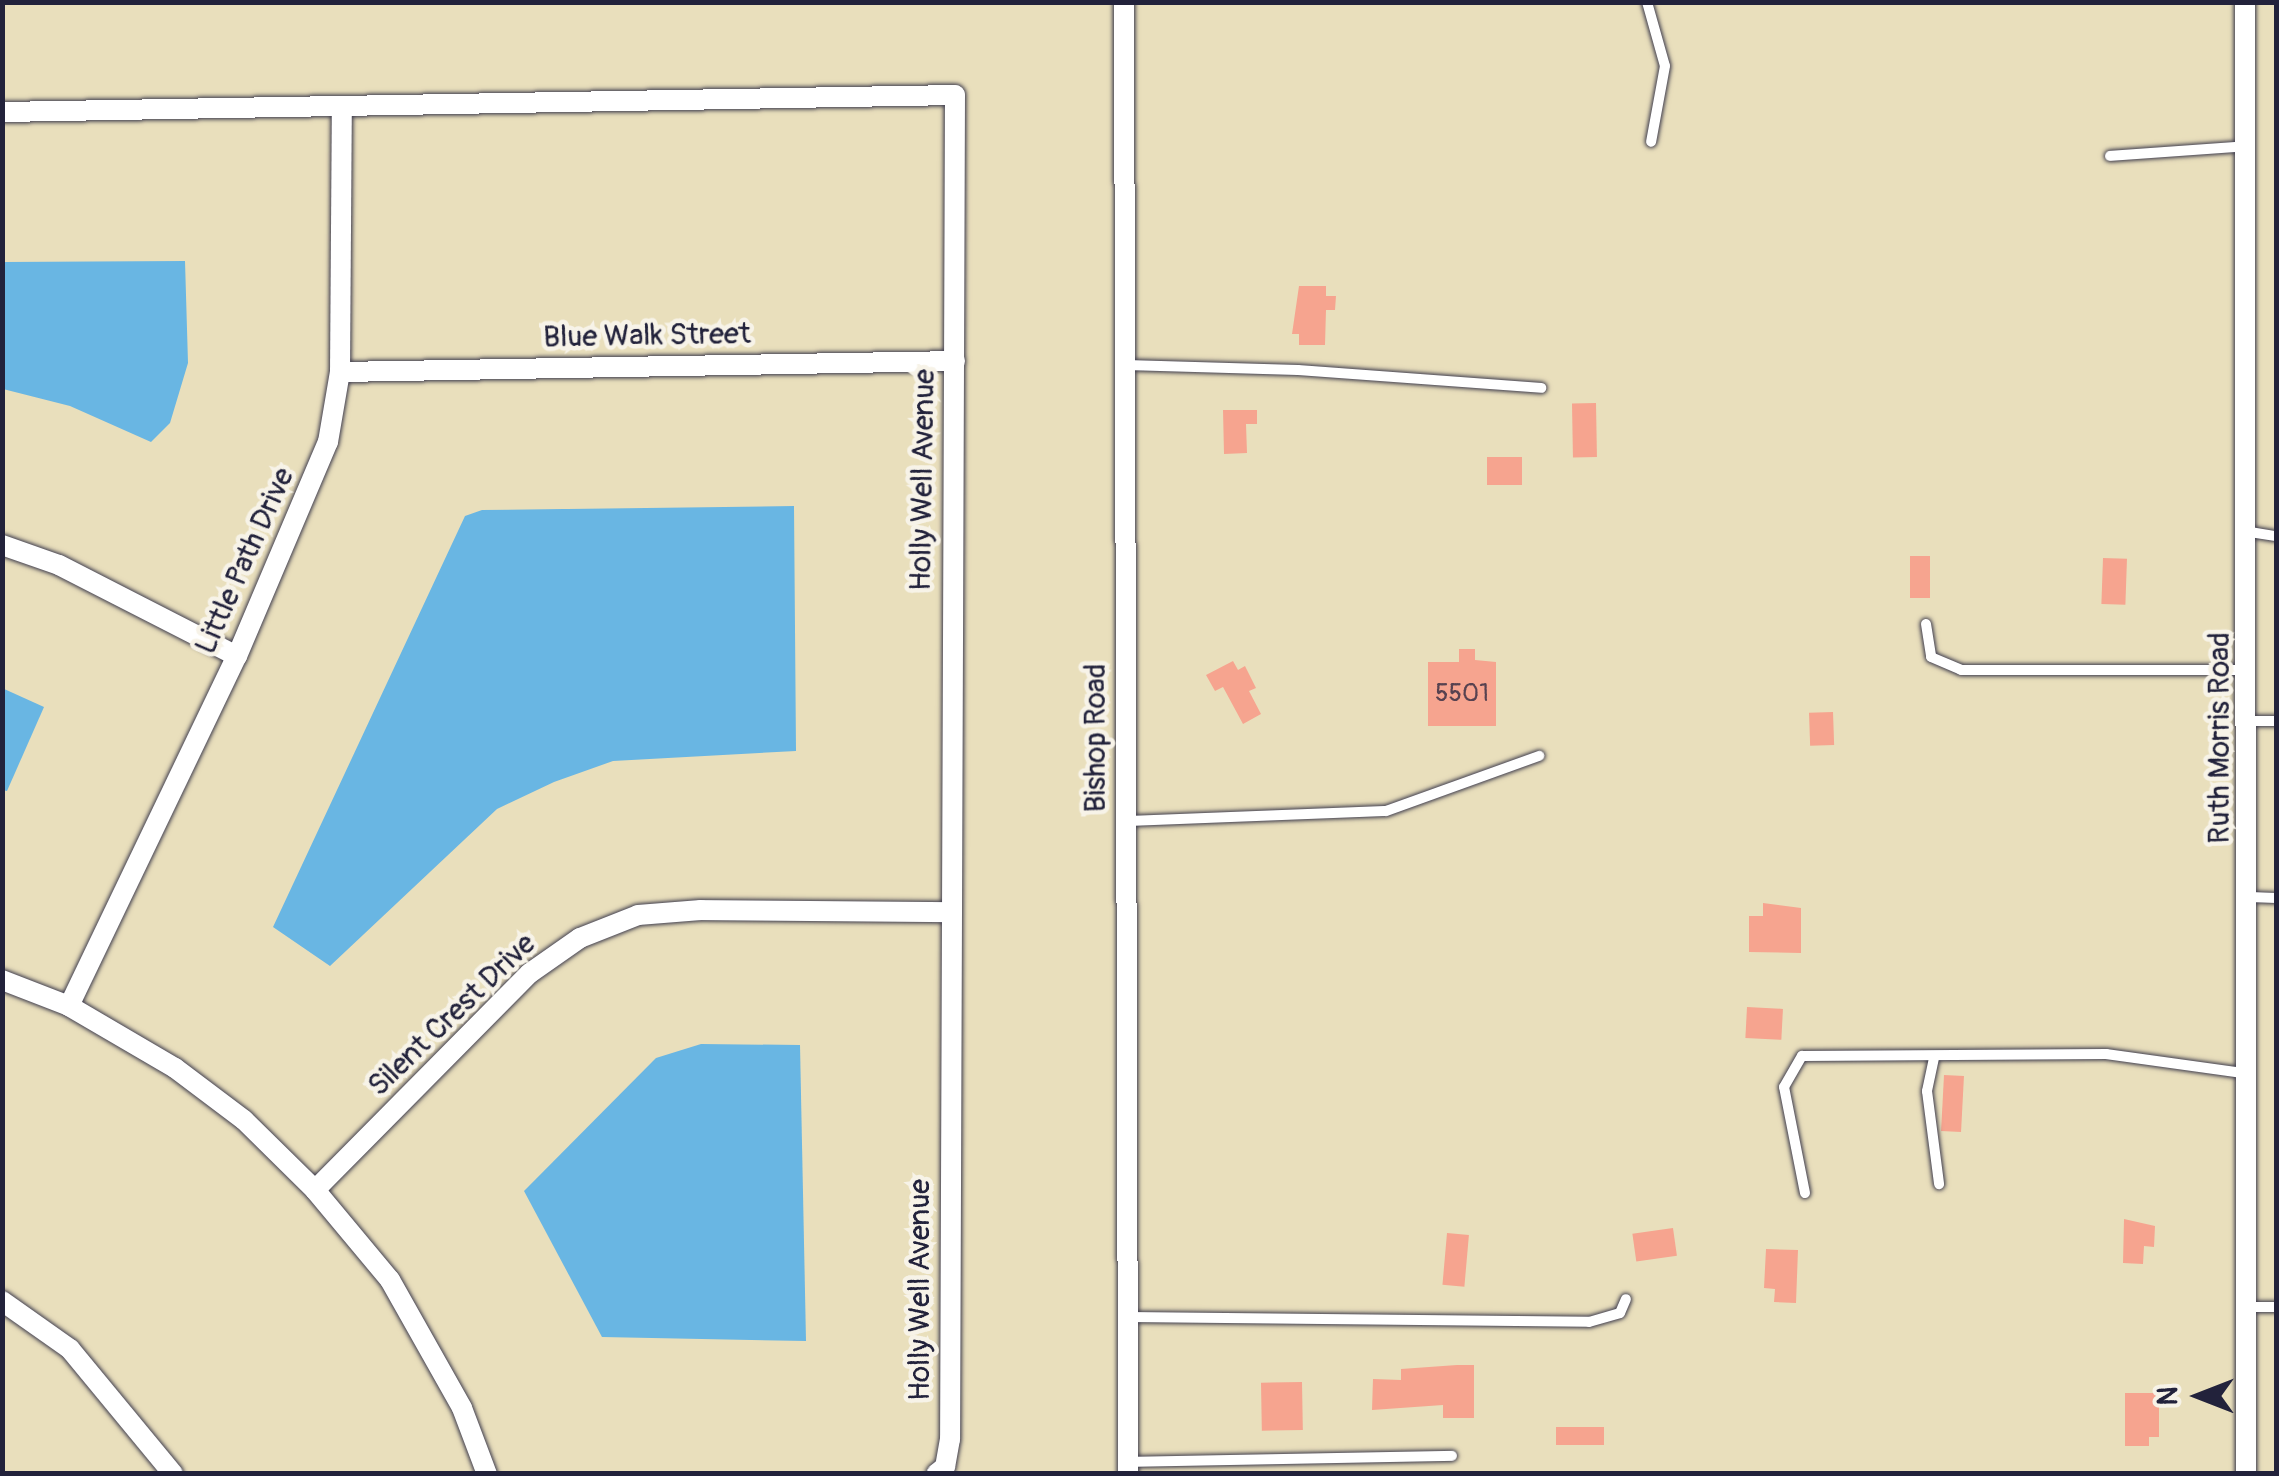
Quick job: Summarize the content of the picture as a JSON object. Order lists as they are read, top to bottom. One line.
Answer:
{"streets":{"street":["Blue Walk Street","Holly Well Avenue","Little Path Drive","Bishop Road","Ruth Morris Road","Silent Crest Drive"]},"crossings":[["Blue Walk Street","Holly Well Avenue"],["Blue Walk Street","Little Path Drive"],["Holly Well Avenue","Little Path Drive"],["Holly Well Avenue","Silent Crest Drive"]],"house_numbers":["5501"],"north":"left"}
